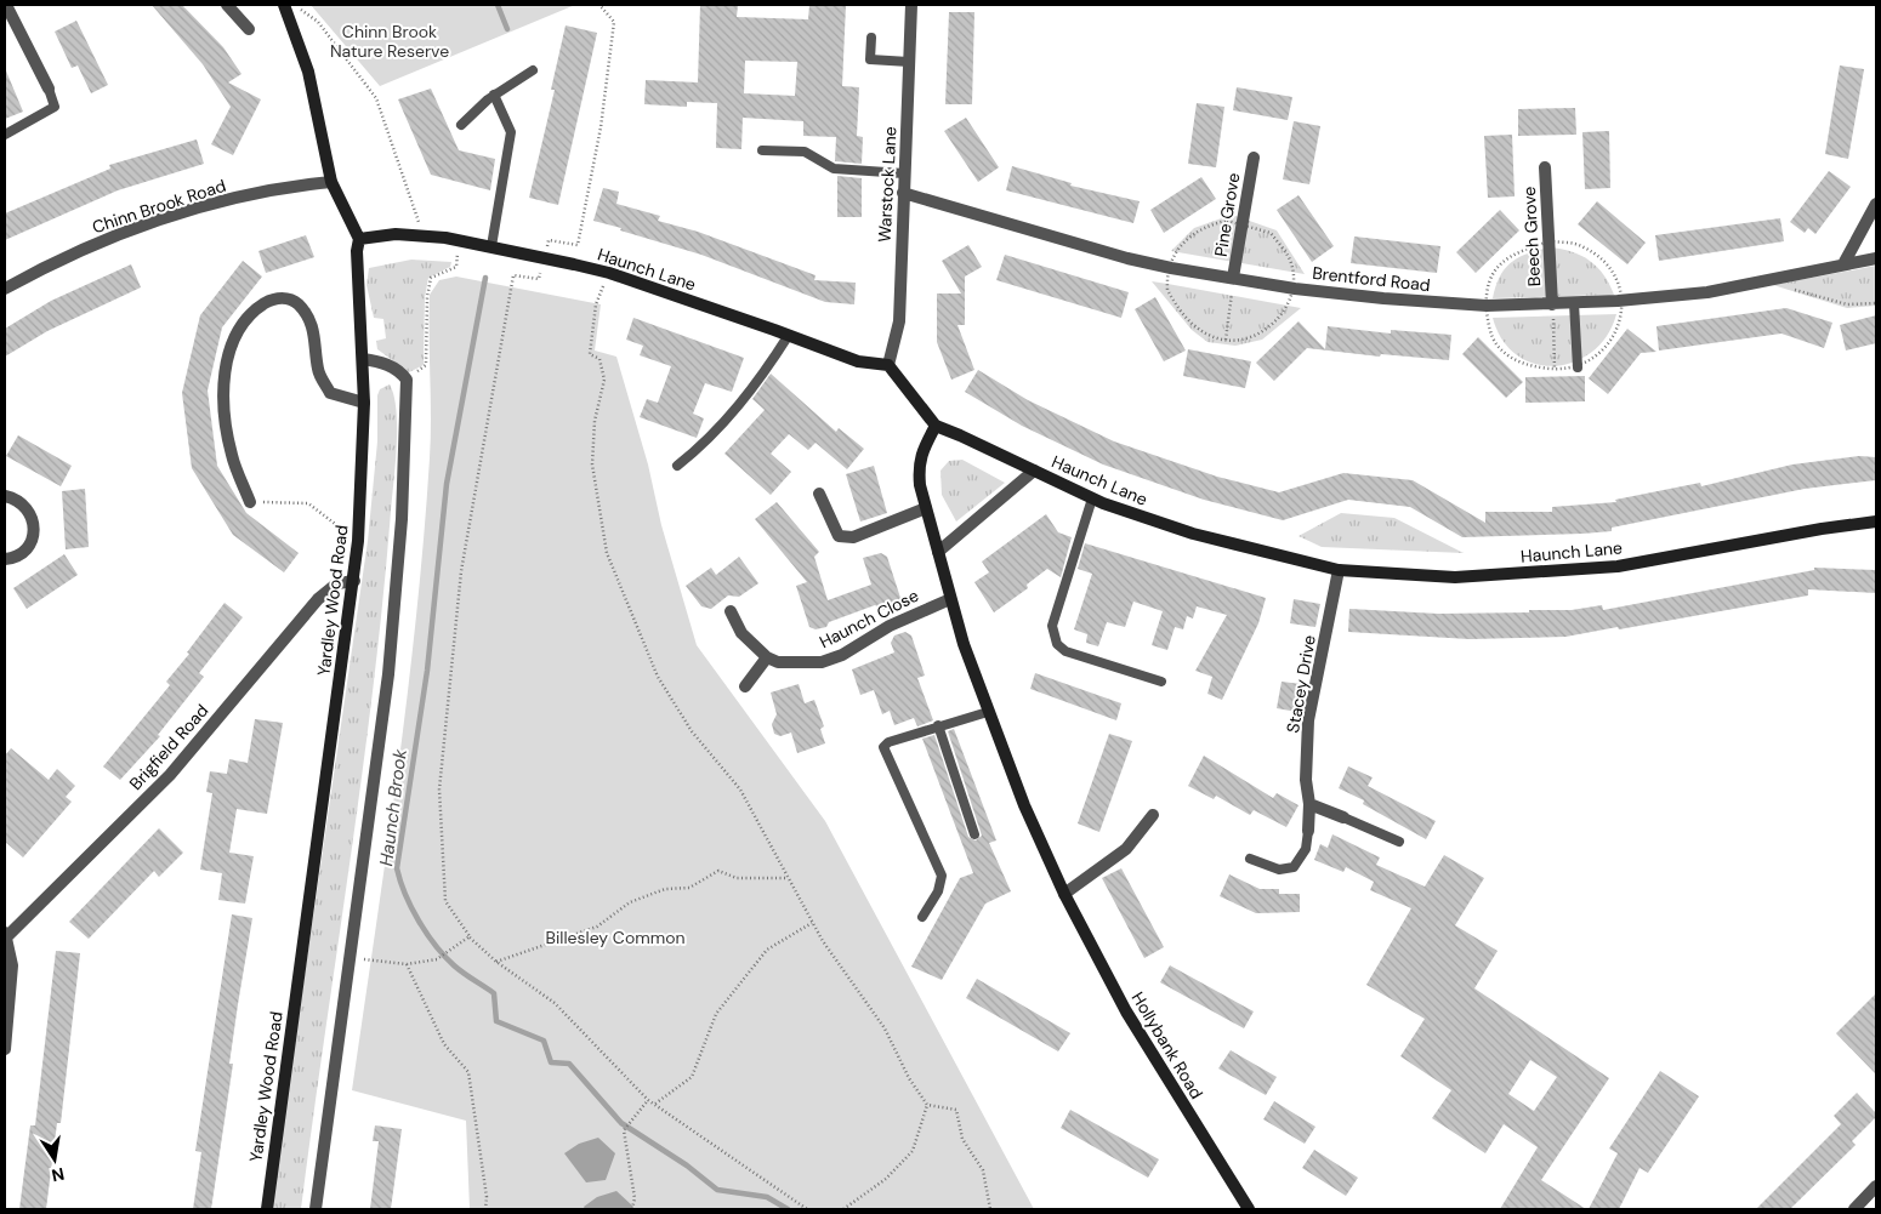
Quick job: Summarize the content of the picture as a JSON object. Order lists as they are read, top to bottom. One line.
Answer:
{"streets":{"street":["Warstock Lane","Chinn Brook Road","Pine Grove","Beech Grove","Haunch Lane","Brentford Road","Yardley Wood Road","Haunch Close","Stacey Drive","Brigfield Road","Hollybank Road"]},"crossings":[["Warstock Lane","Haunch Lane"],["Warstock Lane","Brentford Road"],["Chinn Brook Road","Yardley Wood Road"],["Pine Grove","Brentford Road"],["Beech Grove","Brentford Road"],["Haunch Lane","Yardley Wood Road"],["Haunch Lane","Stacey Drive"],["Haunch Lane","Hollybank Road"],["Yardley Wood Road","Brigfield Road"],["Haunch Close","Hollybank Road"]],"water":["Haunch Brook"],"parks":["Chinn Brook Nature Reserve","Billesley Common"],"north":"bottom"}
